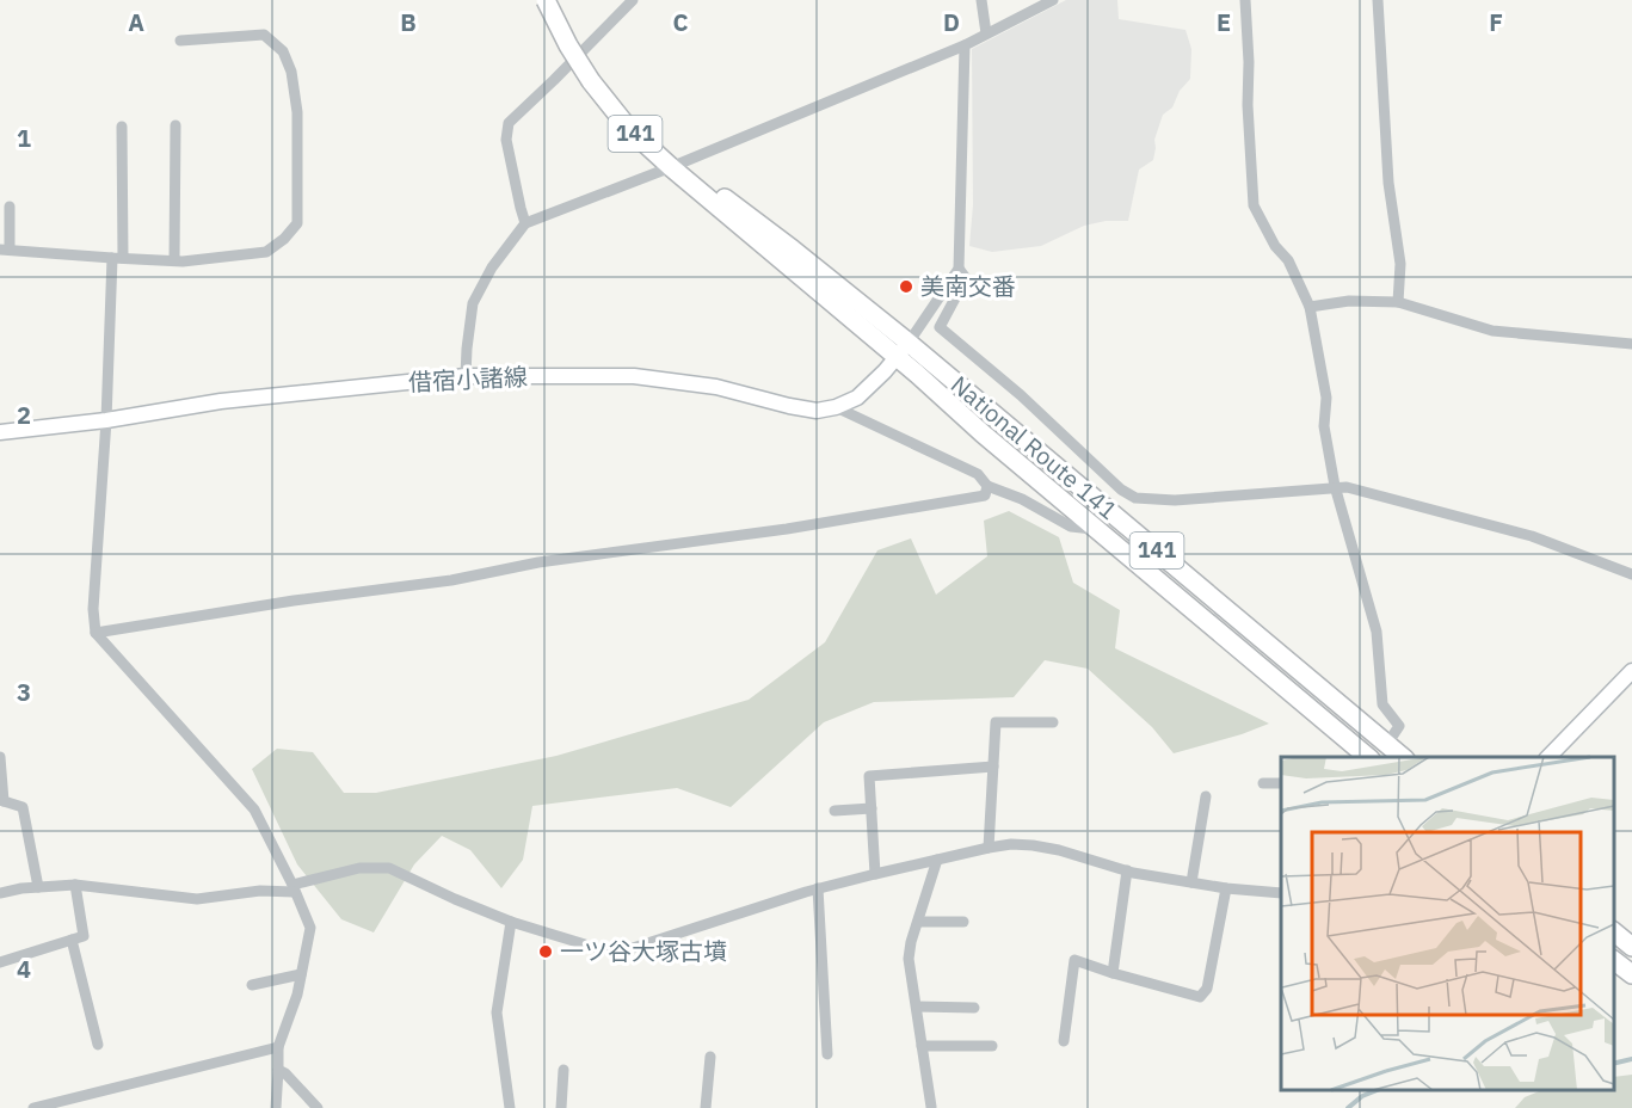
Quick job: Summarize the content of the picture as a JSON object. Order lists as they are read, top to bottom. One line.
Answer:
{"streets":{"highway":["141","National Route 141"],"main road":["借宿小諸線"]},"places":["美南交番","一ツ谷大塚古墳"],"grid":{"columns":["A","B","C","D","E","F"],"rows":["1","2","3","4"]}}
